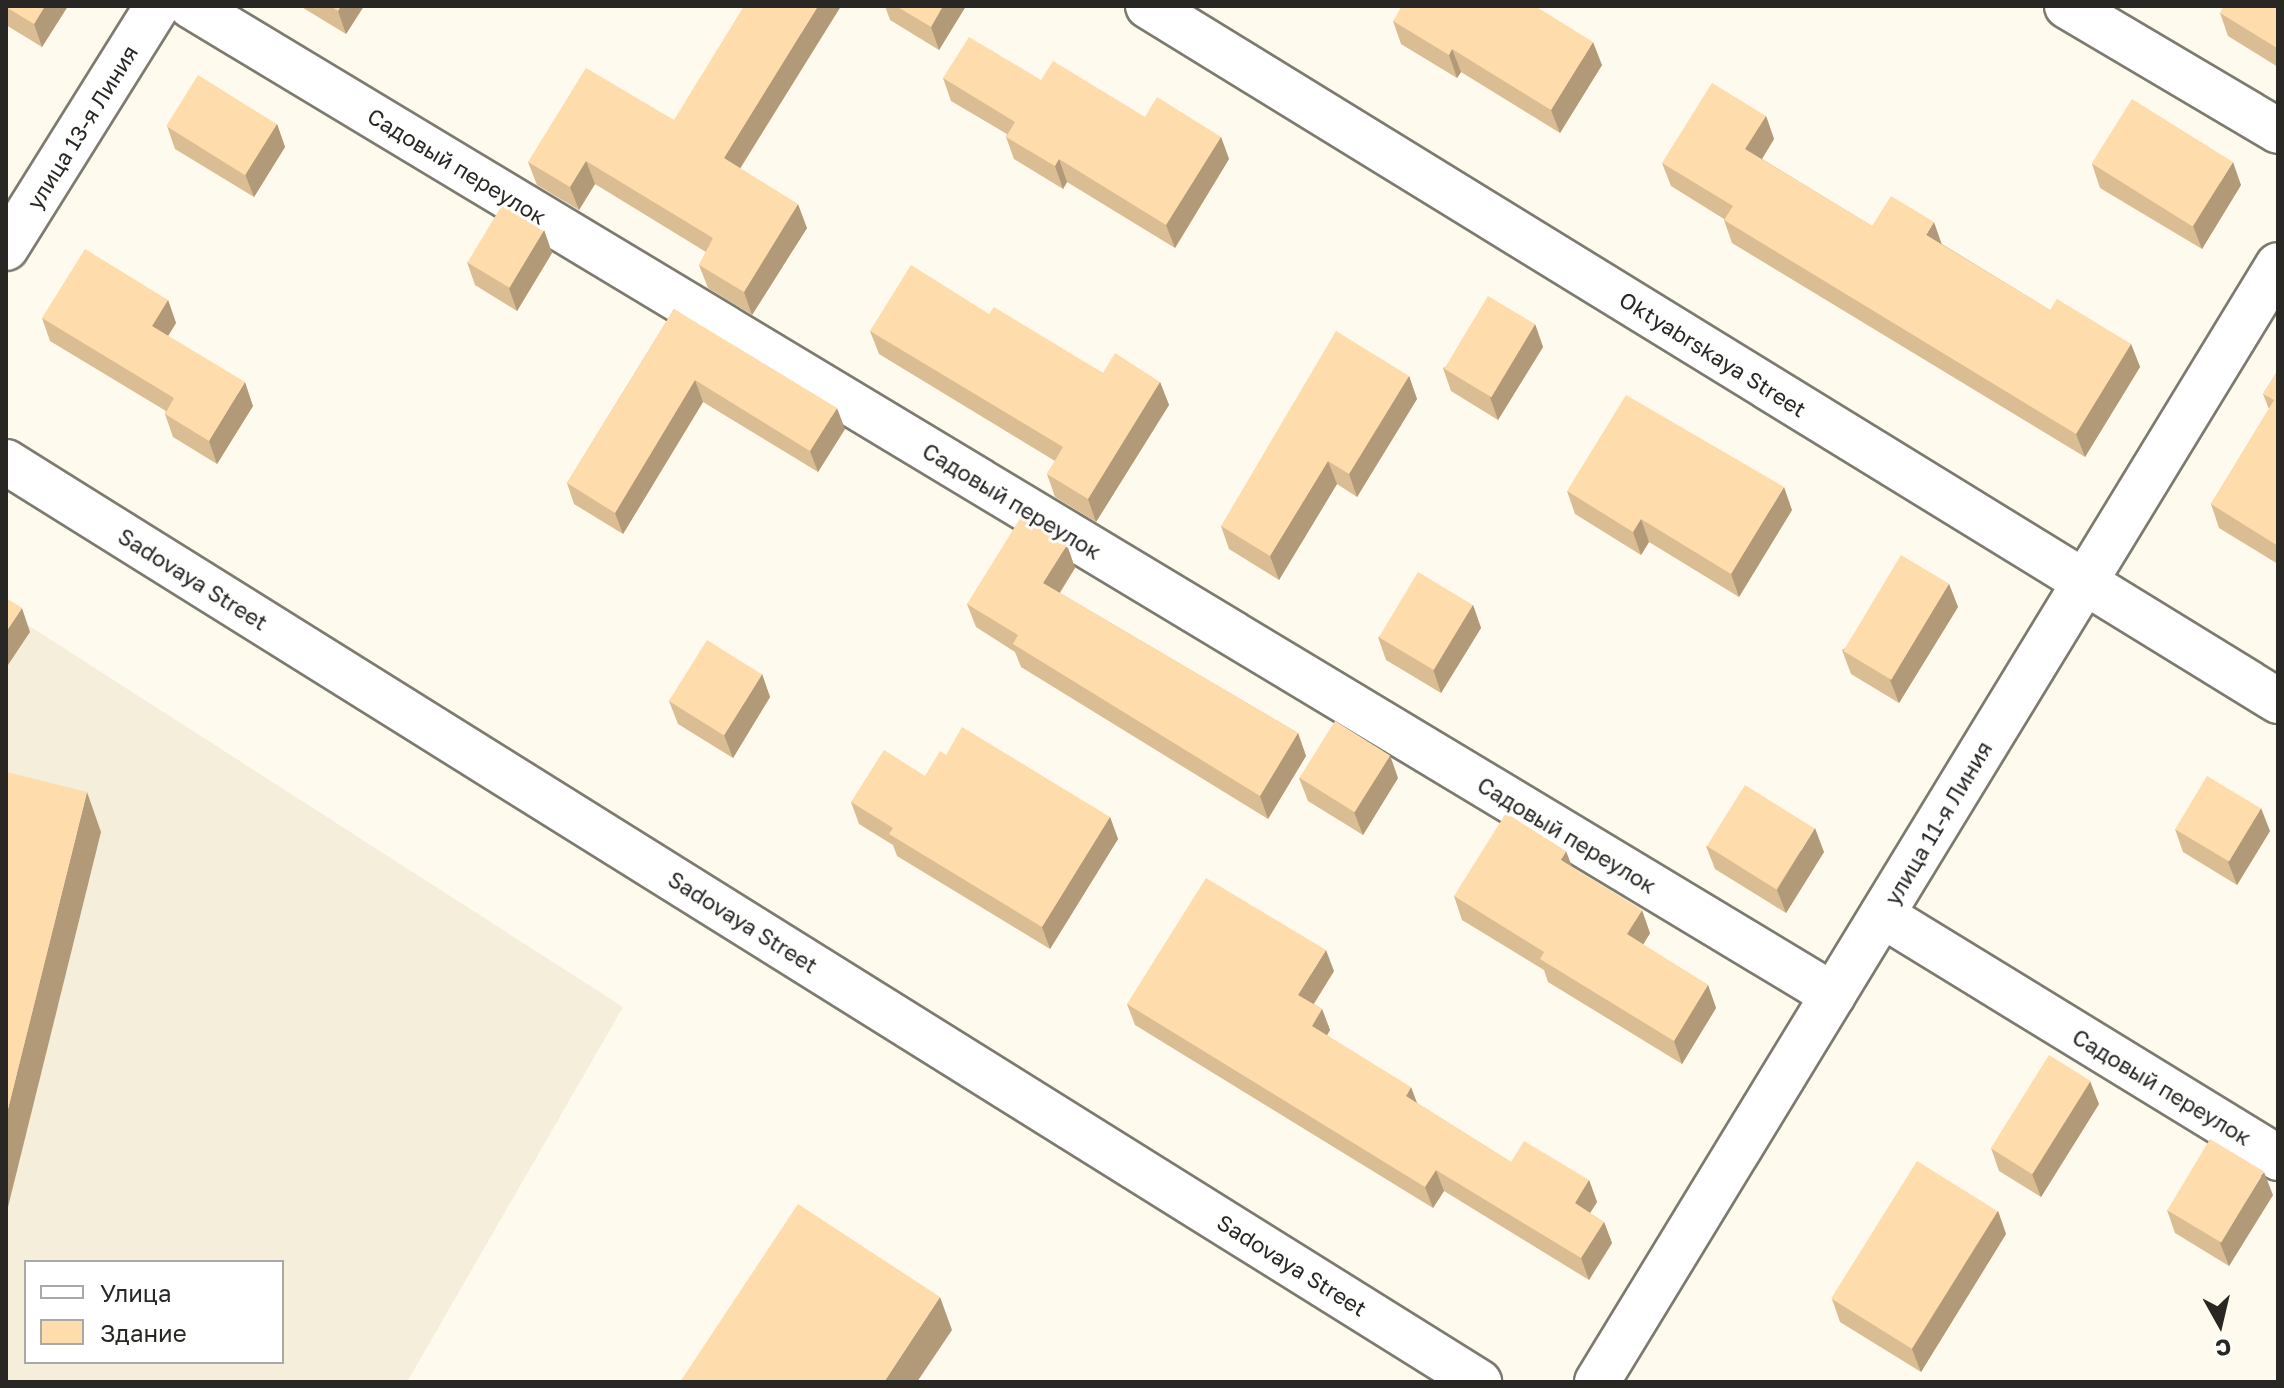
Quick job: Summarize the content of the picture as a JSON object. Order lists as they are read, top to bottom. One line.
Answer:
{"streets":{"street":["улица 13-я Линия","Садовый переулок","Oktyabrskaya Street","Sadovaya Street","улица 11-я Линия"]},"crossings":[["Садовый переулок","улица 11-я Линия"],["Oktyabrskaya Street","улица 11-я Линия"]],"legend":["Улица","Здание"],"north":"bottom"}
